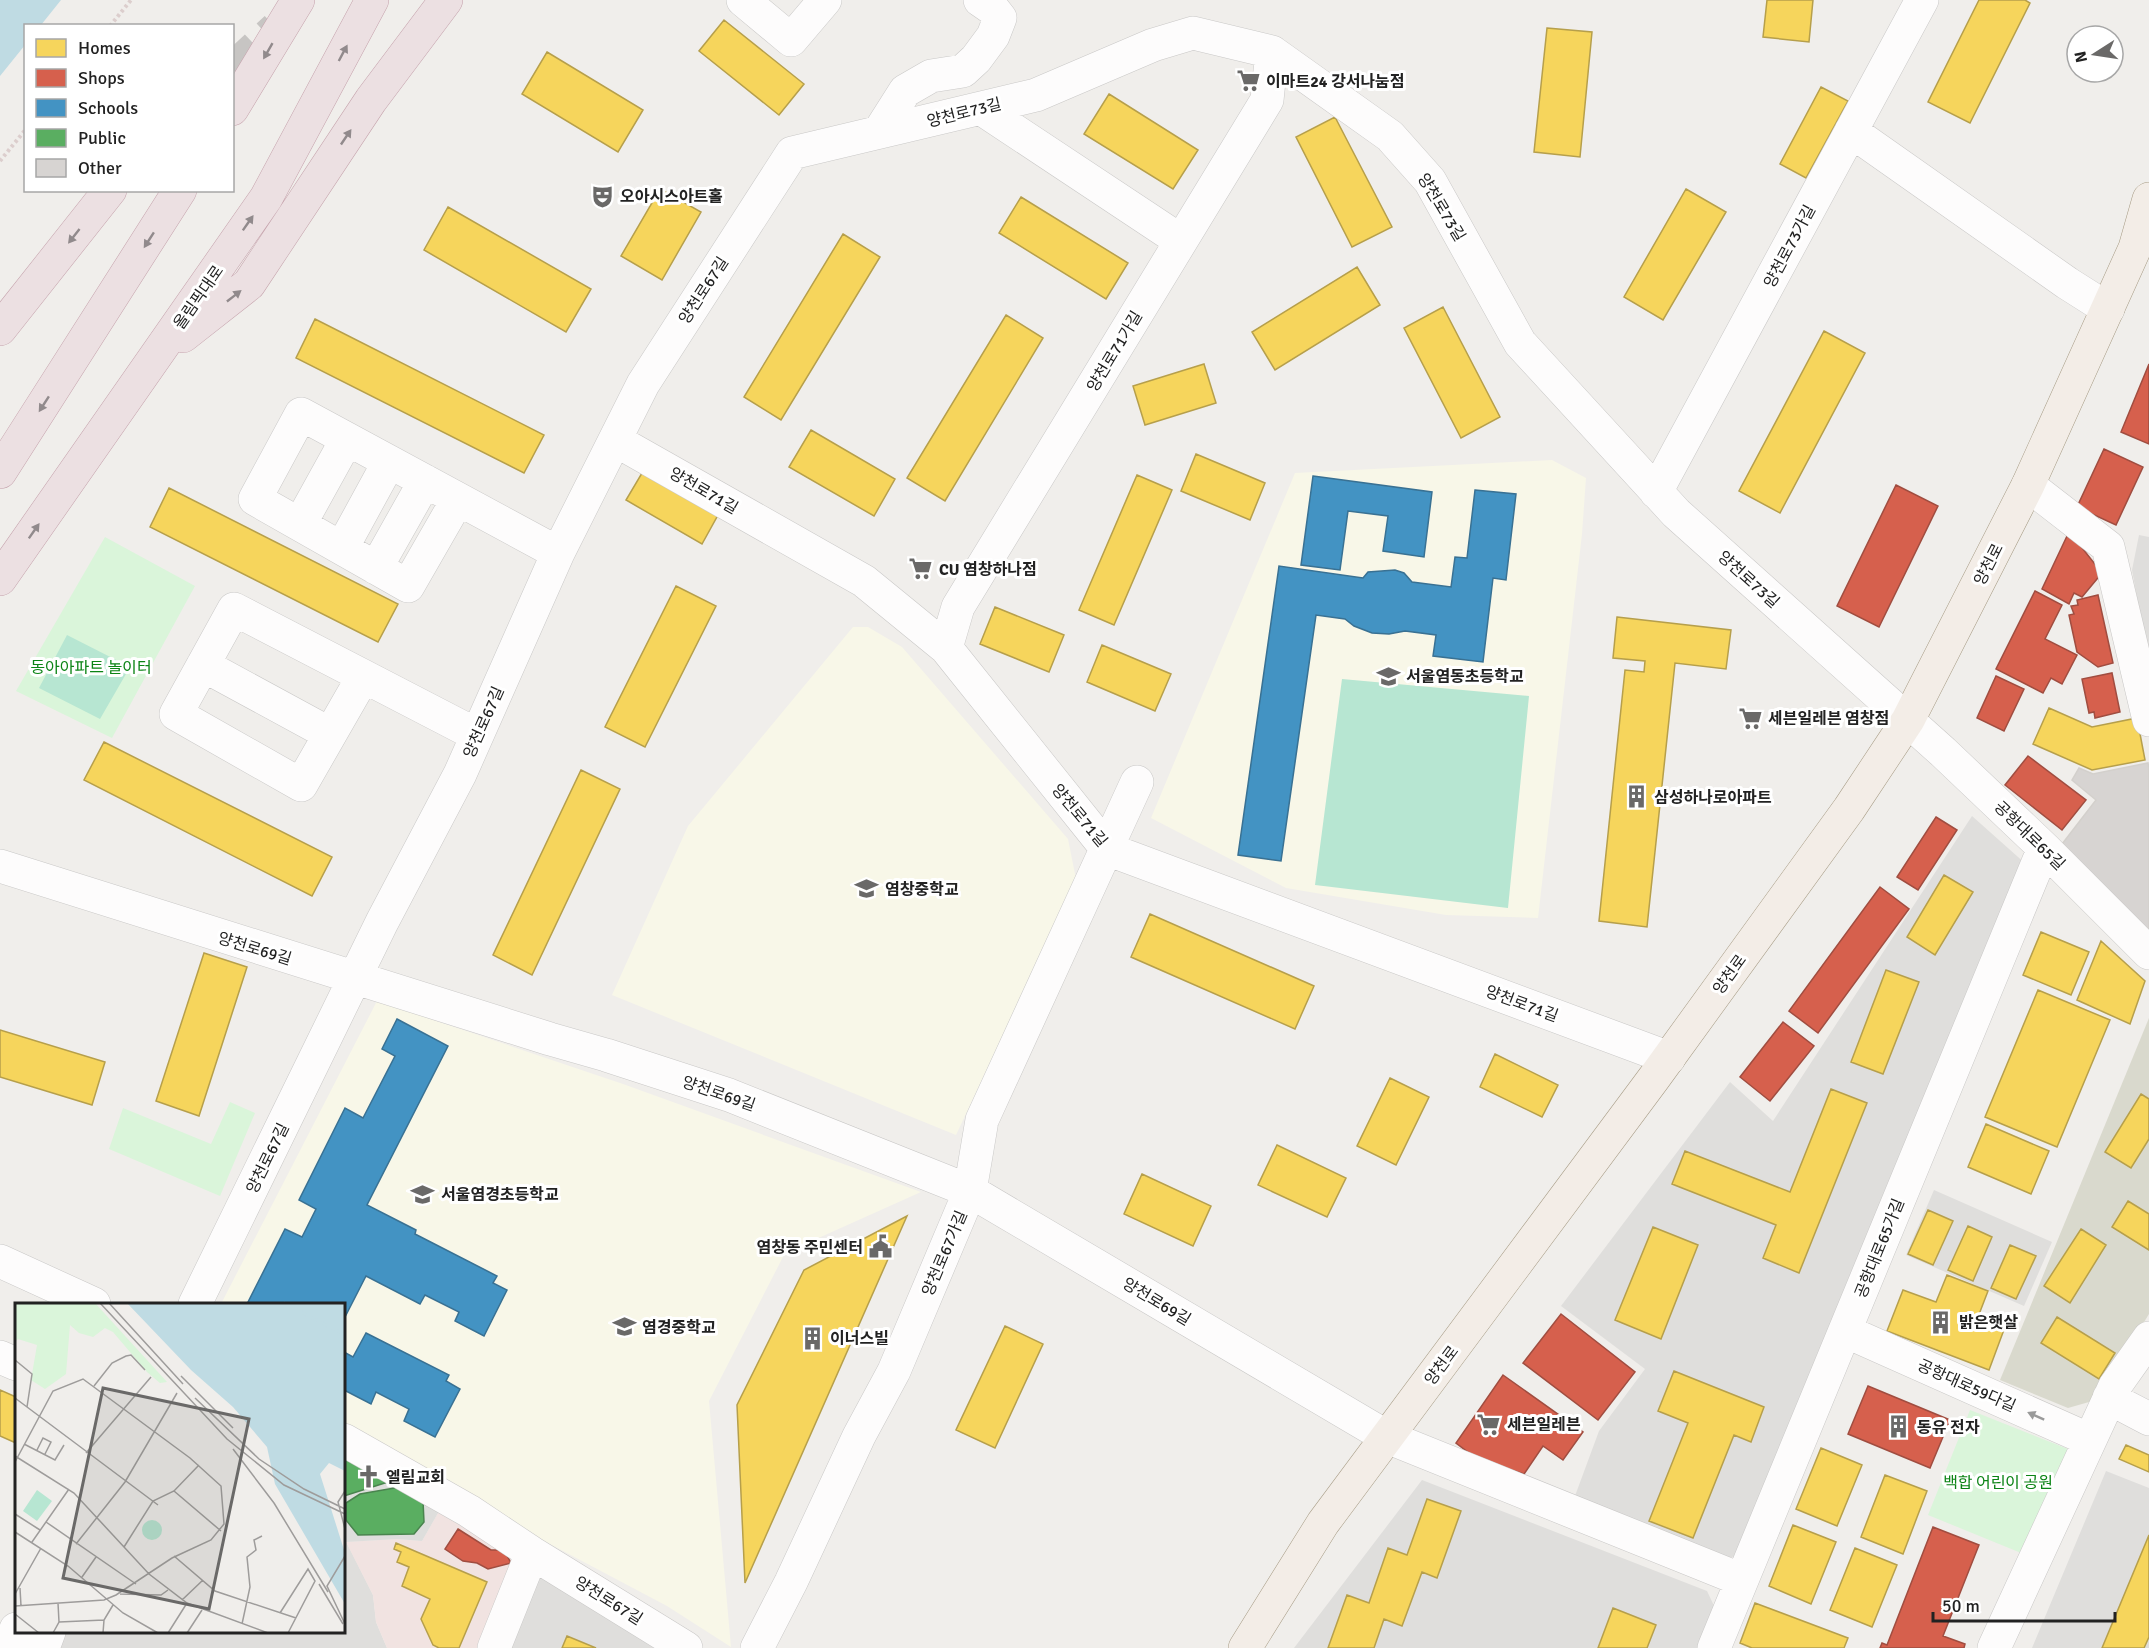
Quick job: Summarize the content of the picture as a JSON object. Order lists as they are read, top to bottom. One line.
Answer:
{"streets":{"highway":["올림픽대로"],"main road":["양천로"],"street":["양천로73길","양천로73가길","양천로67길","양천로71가길","양천로71길","공항대로65길","양천로69길","공항대로65가길","양천로67가길","공항대로59다길"]},"crossings":[["양천로73길","양천로73가길"],["양천로73길","양천로67길"],["양천로73길","양천로71가길"],["양천로73길","양천로"],["양천로73길","공항대로65길"],["양천로67길","양천로71길"],["양천로67길","양천로69길"],["양천로71가길","양천로71길"],["양천로71길","양천로"],["양천로71길","양천로67가길"],["양천로","공항대로65길"],["양천로","양천로69길"],["공항대로65길","공항대로65가길"],["양천로69길","양천로67가길"],["공항대로65가길","공항대로59다길"]],"one_way":["공항대로59다길"],"parks":["동아아파트 놀이터","백합 어린이 공원"],"places":{"supermarket":["이마트24 강서나눔점","CU 염창하나점","세븐일레븐 염창점","세븐일레븐"],"theatre":["오아시스아트홀"],"school or university":["서울염동초등학교","염창중학교","서울염경초등학교","염경중학교"],"building":["삼성하나로아파트","밝은햇살","이너스빌","동유 전자"],"public building":["염창동 주민센터"],"church":["엘림교회"]},"legend":["Homes","Shops","Schools","Public","Other"],"scale_bar":"50 m","north":"left"}
